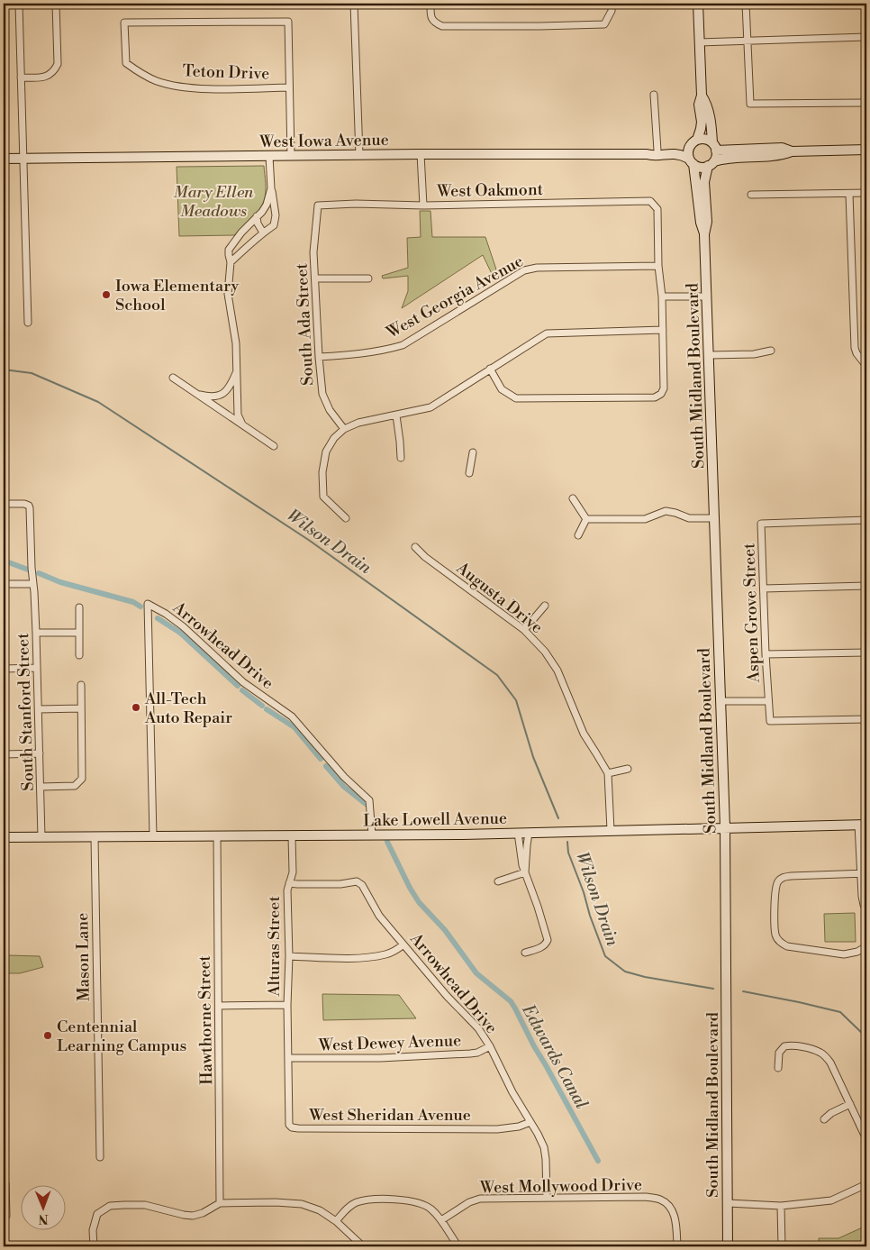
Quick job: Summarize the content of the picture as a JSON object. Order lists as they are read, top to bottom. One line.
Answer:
{"streets":{"main road":["West Iowa Avenue","South Midland Boulevard","Lake Lowell Avenue"],"street":["Teton Drive","West Oakmont","West Georgia Avenue","South Ada Street","Augusta Drive","Aspen Grove Street","Arrowhead Drive","South Stanford Street","Alturas Street","Mason Lane","Hawthorne Street","West Dewey Avenue","West Sheridan Avenue","West Mollywood Drive"]},"crossings":[["West Iowa Avenue","South Midland Boulevard"],["West Oakmont","West Georgia Avenue"],["West Oakmont","South Ada Street"],["West Georgia Avenue","South Ada Street"],["South Midland Boulevard","Aspen Grove Street"],["South Midland Boulevard","Lake Lowell Avenue"],["Augusta Drive","Lake Lowell Avenue"],["Arrowhead Drive","Lake Lowell Avenue"],["Arrowhead Drive","Alturas Street"],["Arrowhead Drive","West Dewey Avenue"],["Arrowhead Drive","West Sheridan Avenue"],["Arrowhead Drive","West Mollywood Drive"],["South Stanford Street","Lake Lowell Avenue"],["Lake Lowell Avenue","Alturas Street"],["Lake Lowell Avenue","Mason Lane"],["Lake Lowell Avenue","Hawthorne Street"],["Alturas Street","West Dewey Avenue"],["Alturas Street","West Sheridan Avenue"],["West Dewey Avenue","West Sheridan Avenue"]],"water":["Wilson Drain","Edwards Canal"],"parks":["Mary Ellen Meadows"],"places":["Iowa Elementary School","All-Tech Auto Repair","Centennial Learning Campus"],"north":"bottom"}
